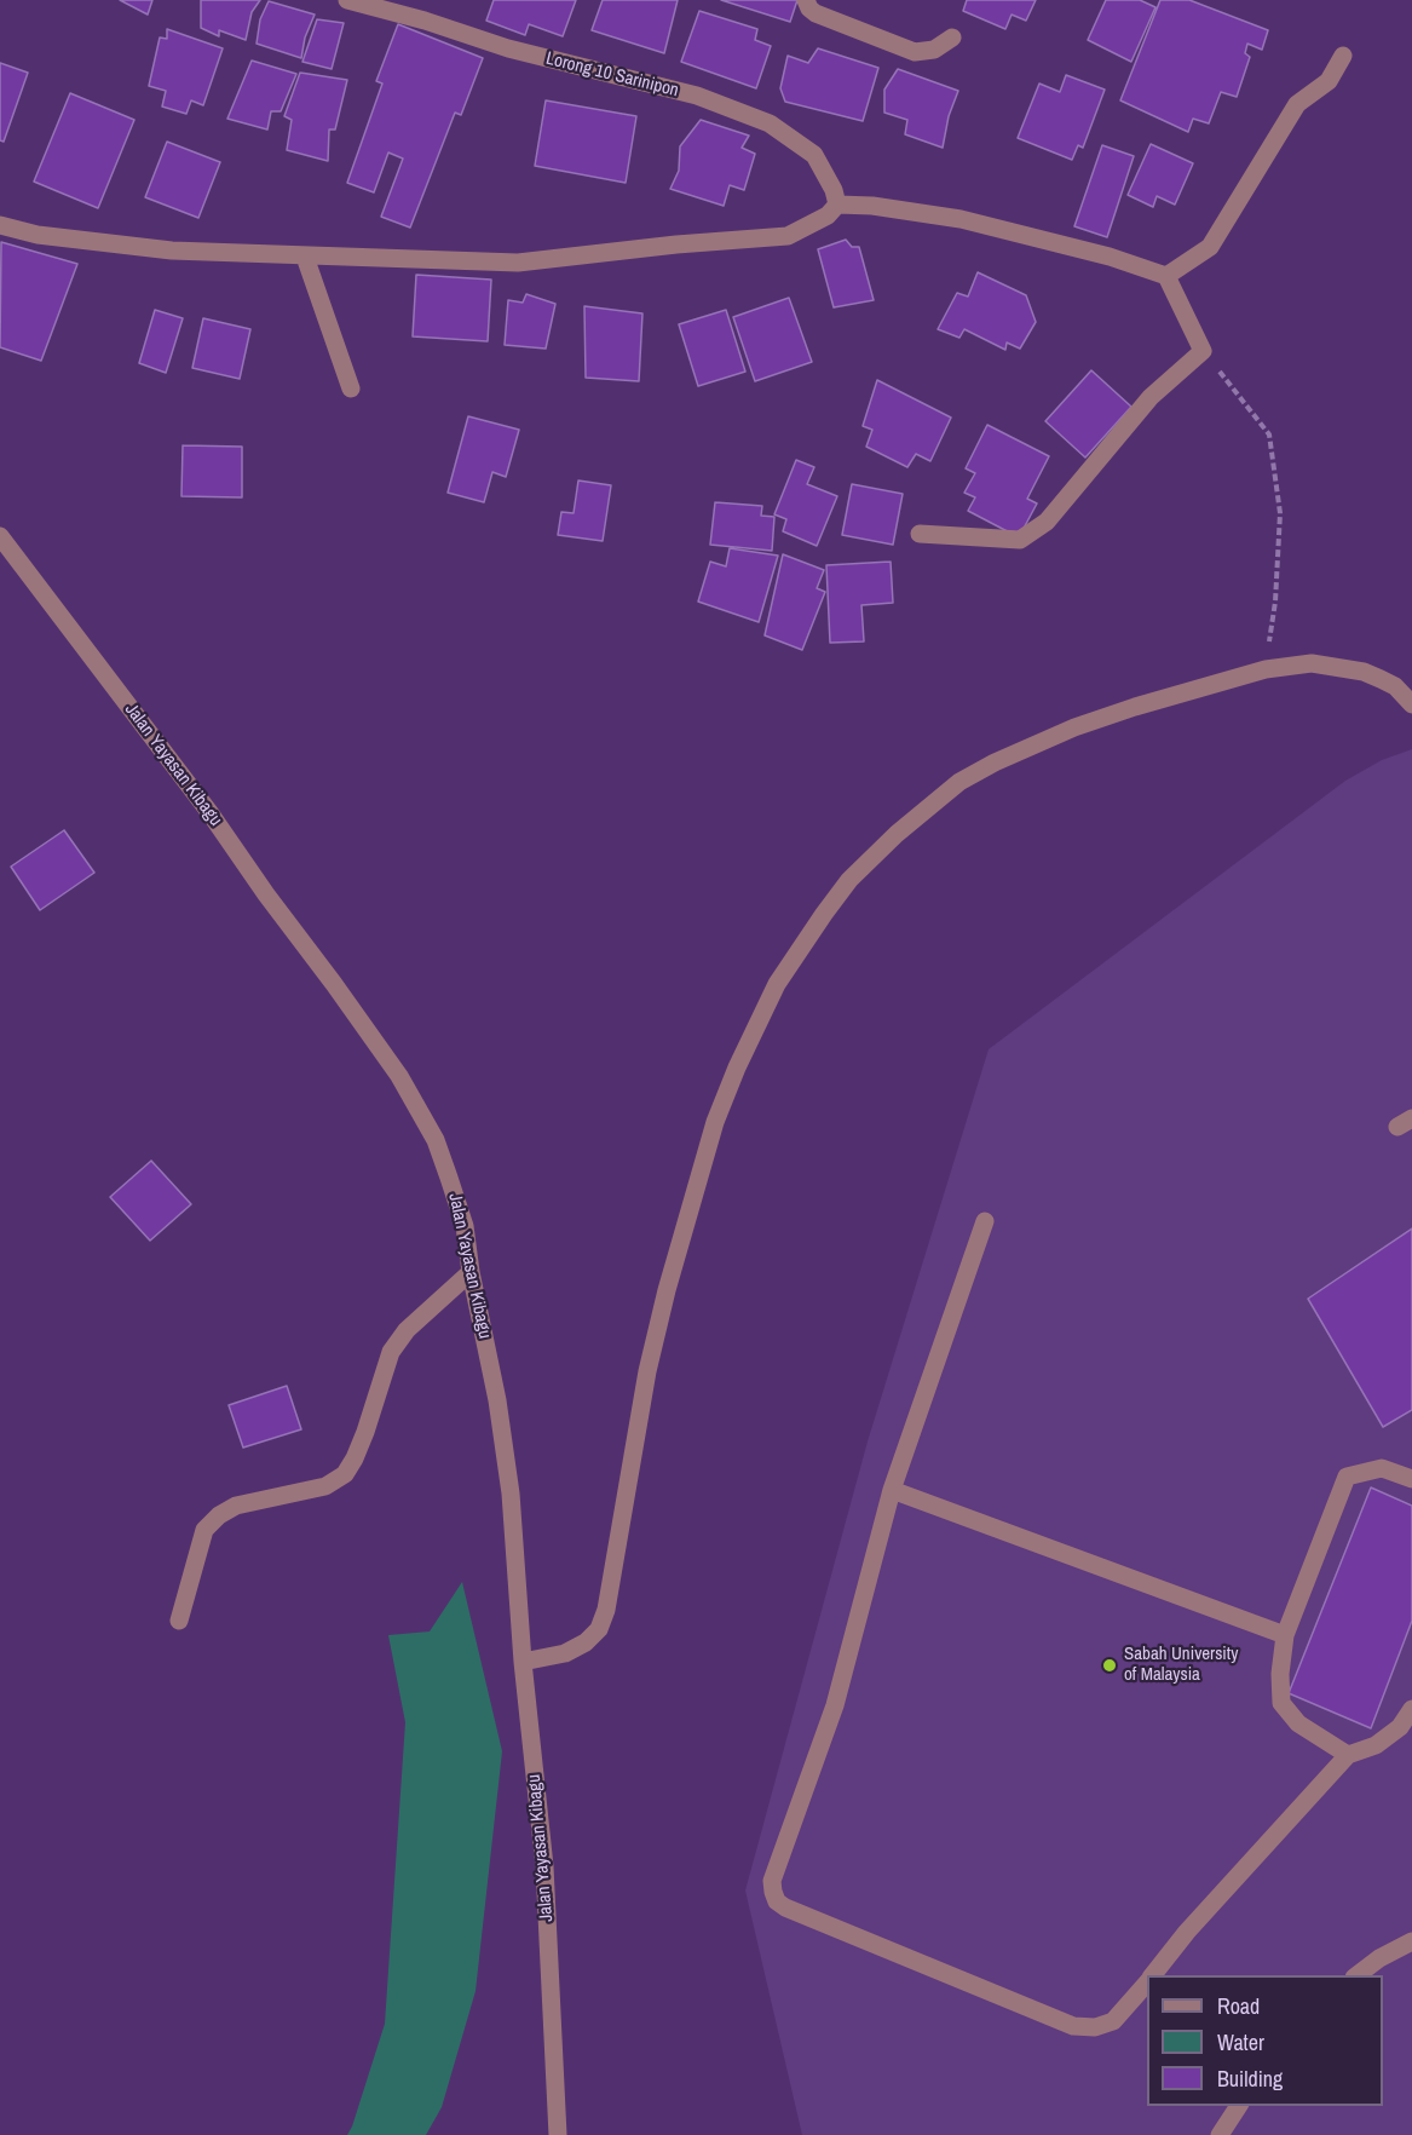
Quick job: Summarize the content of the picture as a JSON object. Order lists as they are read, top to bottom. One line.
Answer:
{"streets":{"street":["Lorong 10 Sarinipon","Jalan Yayasan Kibagu"]},"places":["Sabah University of Malaysia"],"legend":["Road","Water","Building"]}
